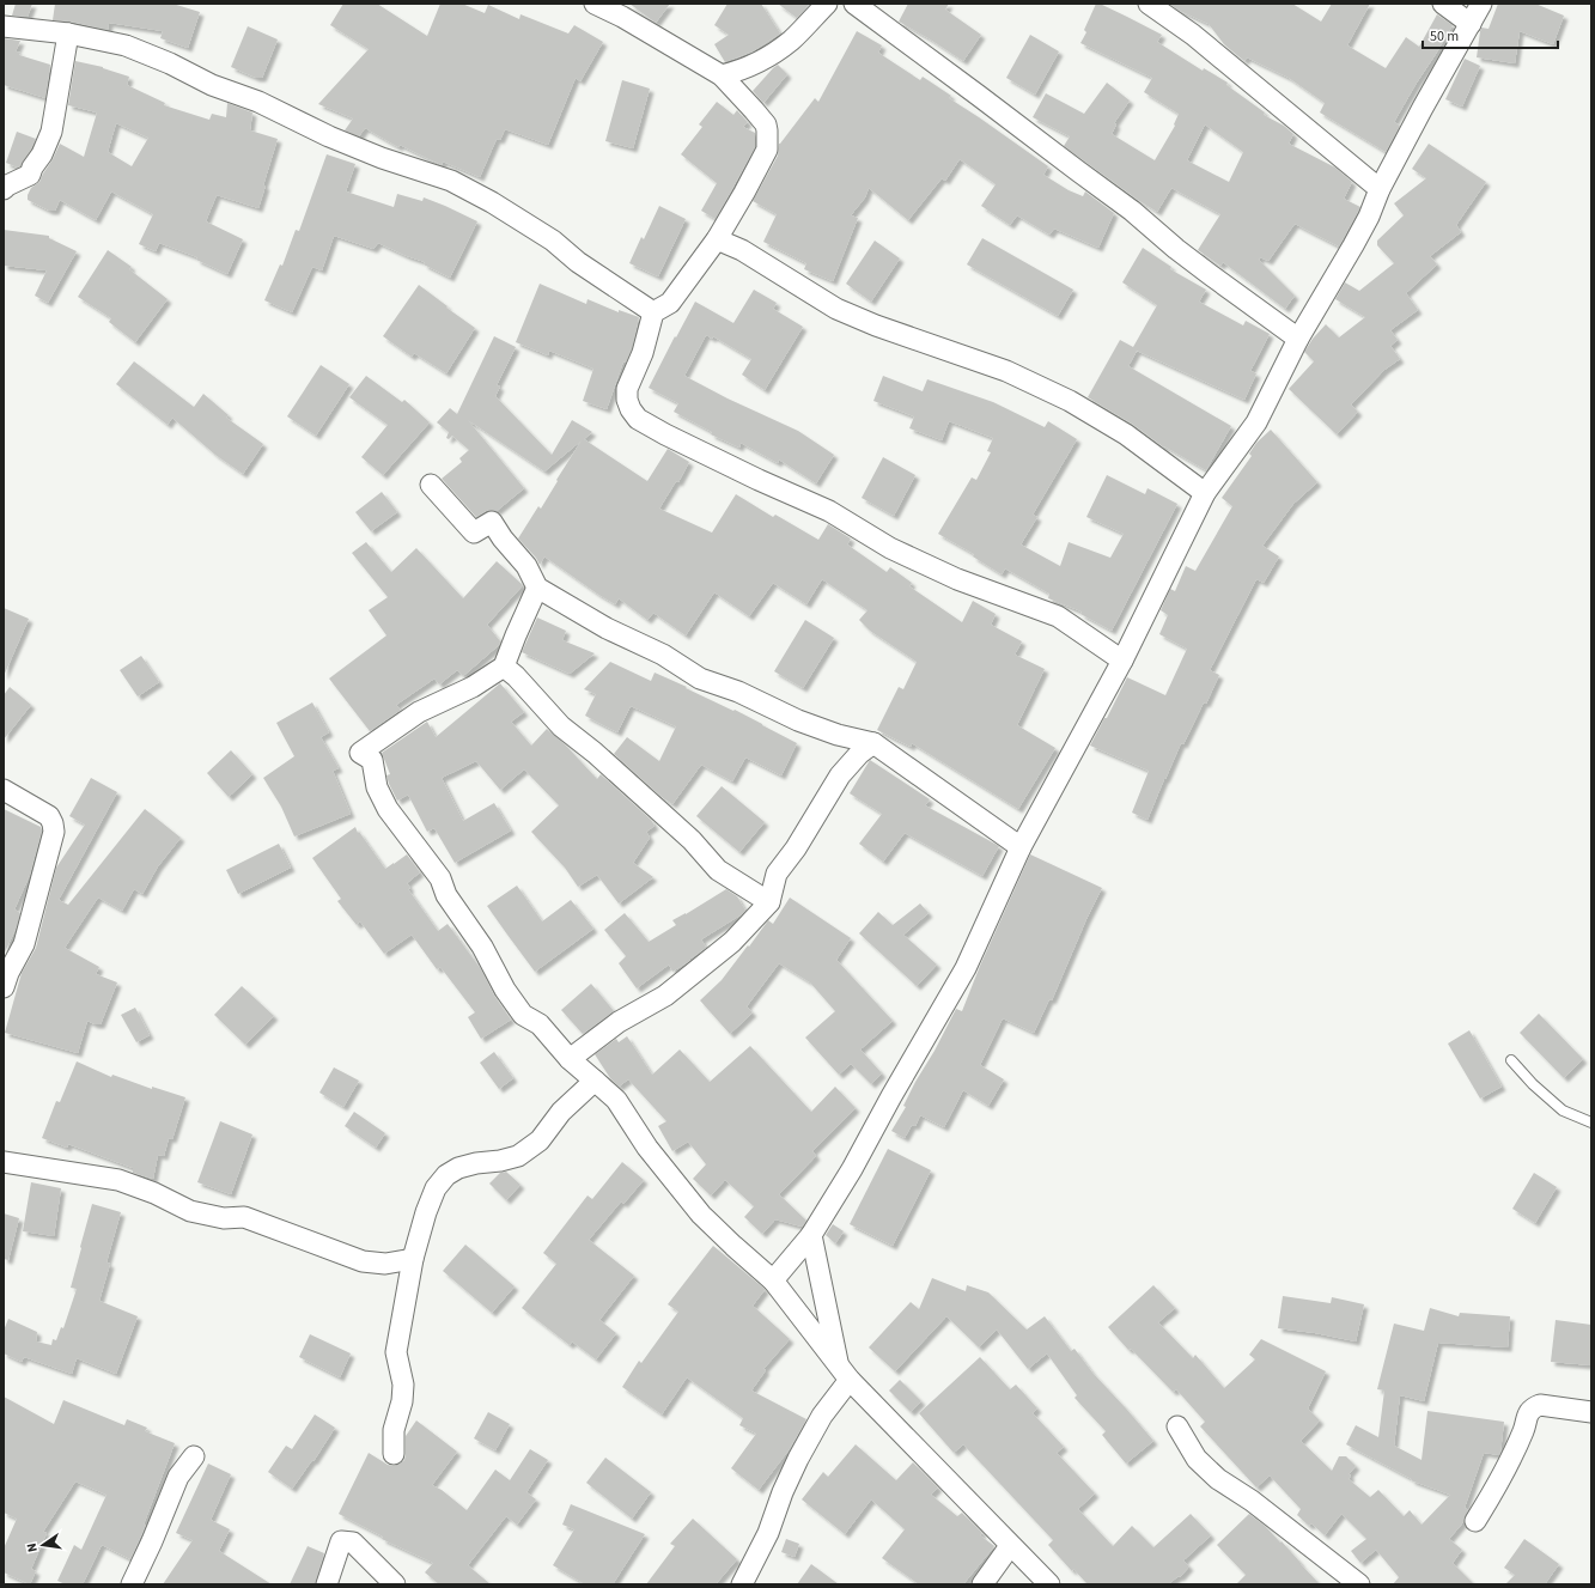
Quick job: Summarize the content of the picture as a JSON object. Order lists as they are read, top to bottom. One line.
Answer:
{"scale_bar":"50 m","north":"left"}
